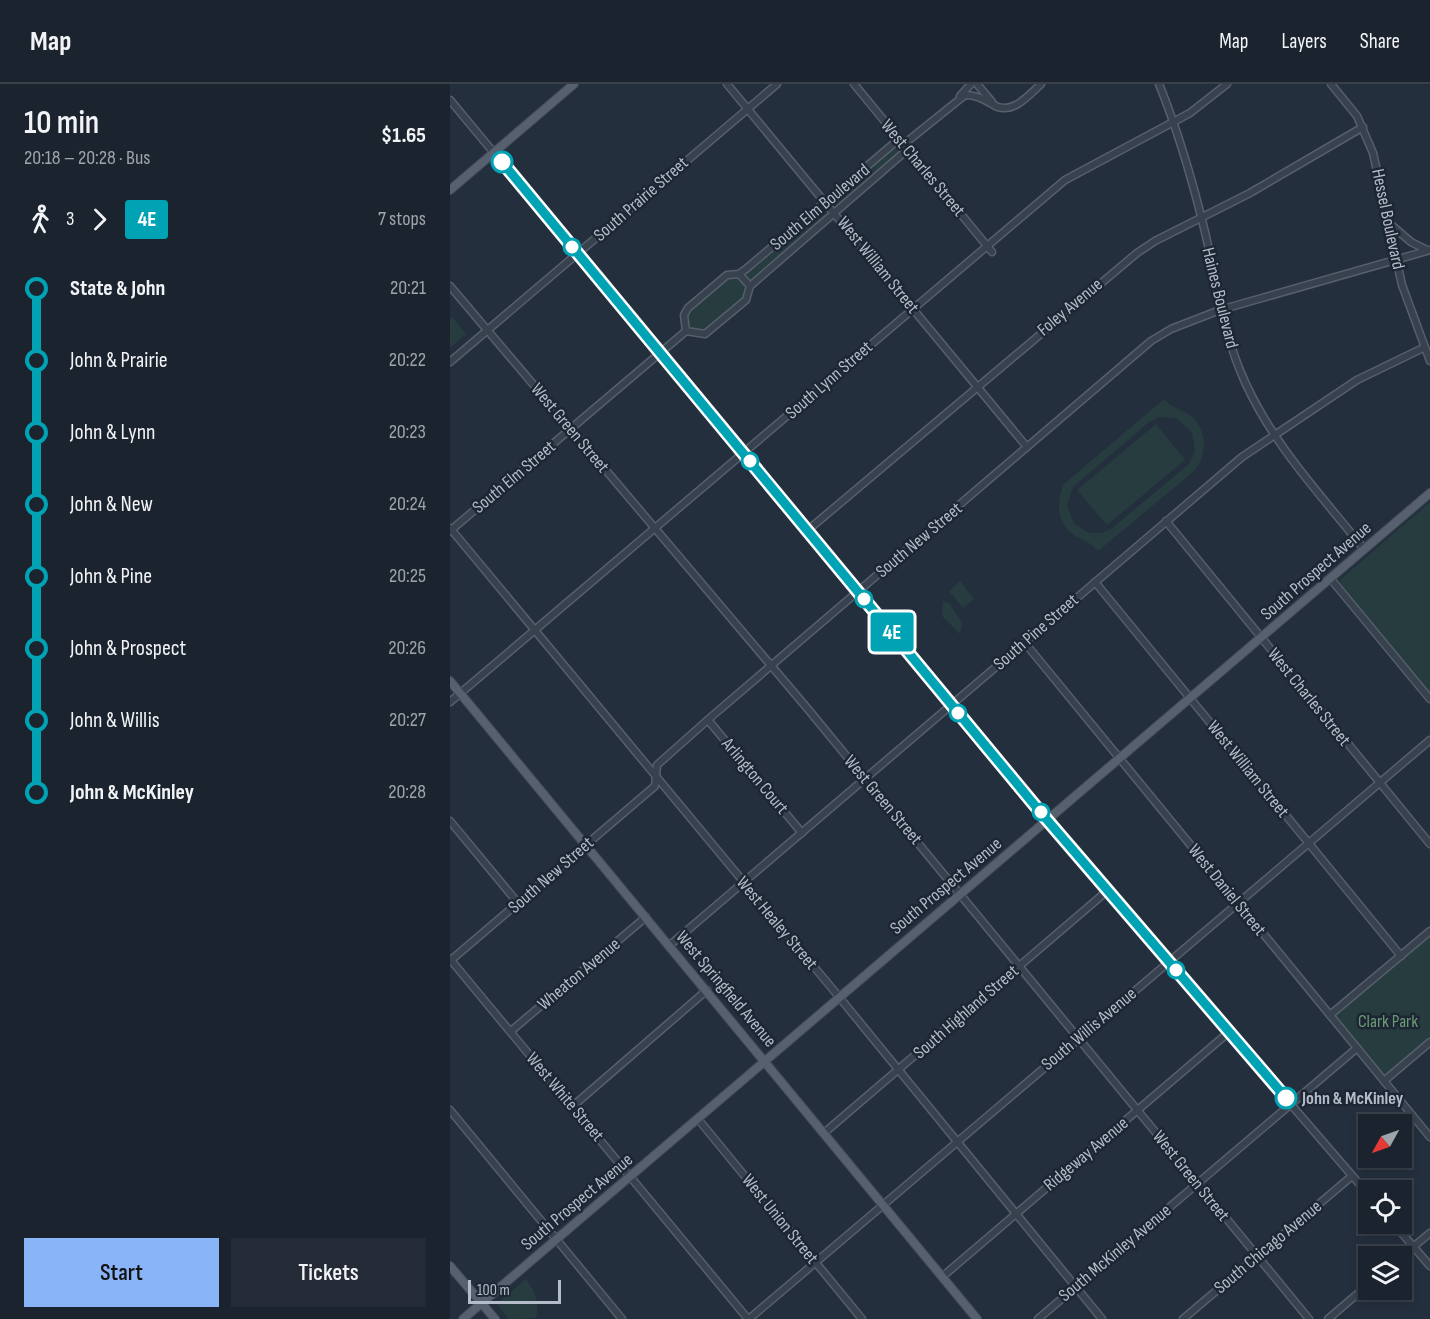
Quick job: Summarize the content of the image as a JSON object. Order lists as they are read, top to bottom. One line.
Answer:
{"streets":{"main road":["South Prospect Avenue","West Springfield Avenue"],"street":["West Charles Street","South Prairie Street","South Elm Boulevard","Hessel Boulevard","West William Street","Haines Boulevard","Foley Avenue","South Lynn Street","West Green Street","South Elm Street","South New Street","South Pine Street","Arlington Court","West Daniel Street","West Healey Street","Wheaton Avenue","South Highland Street","South Willis Avenue","West White Street","Ridgeway Avenue","West Union Street","South Chicago Avenue","South McKinley Avenue"]},"crossings":[["West Charles Street","South Elm Boulevard"],["West Charles Street","South Lynn Street"],["West Charles Street","South Prospect Avenue"],["West Charles Street","South Pine Street"],["West Charles Street","South Willis Avenue"],["South Prairie Street","West William Street"],["South Prairie Street","West Green Street"],["South Elm Boulevard","West William Street"],["Hessel Boulevard","Foley Avenue"],["Hessel Boulevard","South New Street"],["Hessel Boulevard","South Pine Street"],["West William Street","Foley Avenue"],["West William Street","South Lynn Street"],["West William Street","South New Street"],["West William Street","South Prospect Avenue"],["West William Street","South Pine Street"],["West William Street","South Willis Avenue"],["Haines Boulevard","Foley Avenue"],["Haines Boulevard","South Lynn Street"],["Haines Boulevard","South New Street"],["Haines Boulevard","South Prospect Avenue"],["Haines Boulevard","South Pine Street"],["South Lynn Street","West Green Street"],["South Lynn Street","West Healey Street"],["South Lynn Street","West Springfield Avenue"],["West Green Street","South Elm Street"],["West Green Street","South New Street"],["West Green Street","South Prospect Avenue"],["West Green Street","South Pine Street"],["West Green Street","South Highland Street"],["West Green Street","South Willis Avenue"],["West Green Street","Ridgeway Avenue"],["West Green Street","South Chicago Avenue"],["West Green Street","South McKinley Avenue"],["South Elm Street","West Healey Street"],["South New Street","Arlington Court"],["South New Street","West Healey Street"],["South New Street","West Springfield Avenue"],["South New Street","West White Street"],["South Prospect Avenue","West Daniel Street"],["South Prospect Avenue","West Healey Street"],["South Prospect Avenue","West Springfield Avenue"],["South Prospect Avenue","West White Street"],["South Prospect Avenue","West Union Street"],["South Pine Street","Arlington Court"],["South Pine Street","West Daniel Street"],["South Pine Street","West Healey Street"],["South Pine Street","West Springfield Avenue"],["West Daniel Street","South Willis Avenue"],["West Daniel Street","South McKinley Avenue"],["West Healey Street","South Highland Street"],["West Healey Street","South Willis Avenue"],["West Healey Street","Ridgeway Avenue"],["West Healey Street","South McKinley Avenue"],["Wheaton Avenue","West Springfield Avenue"],["Wheaton Avenue","West White Street"],["West Springfield Avenue","South Highland Street"],["West Springfield Avenue","South Willis Avenue"],["West Springfield Avenue","Ridgeway Avenue"],["South Willis Avenue","West White Street"],["South Willis Avenue","West Union Street"]],"parks":["Clark Park"],"places":["John & McKinley"],"lines":["bus line 4E"],"scale_bar":"100 m","north":"bottom left","page":{"header":"Map","nav":["Map","Layers","Share"],"heading":["10 min","20:18 – 20:28 · Bus","$1.65"],"on_map":"4E","legs":["3","4E","7 stops"],"list":[{"name":"State & John","value":"20:21"},{"name":"John & Prairie","value":"20:22"},{"name":"John & Lynn","value":"20:23"},{"name":"John & New","value":"20:24"},{"name":"John & Pine","value":"20:25"},{"name":"John & Prospect","value":"20:26"},{"name":"John & Willis","value":"20:27"},{"name":"John & McKinley","value":"20:28"}],"buttons":["Start","Tickets"],"scale":"100 m"}}
